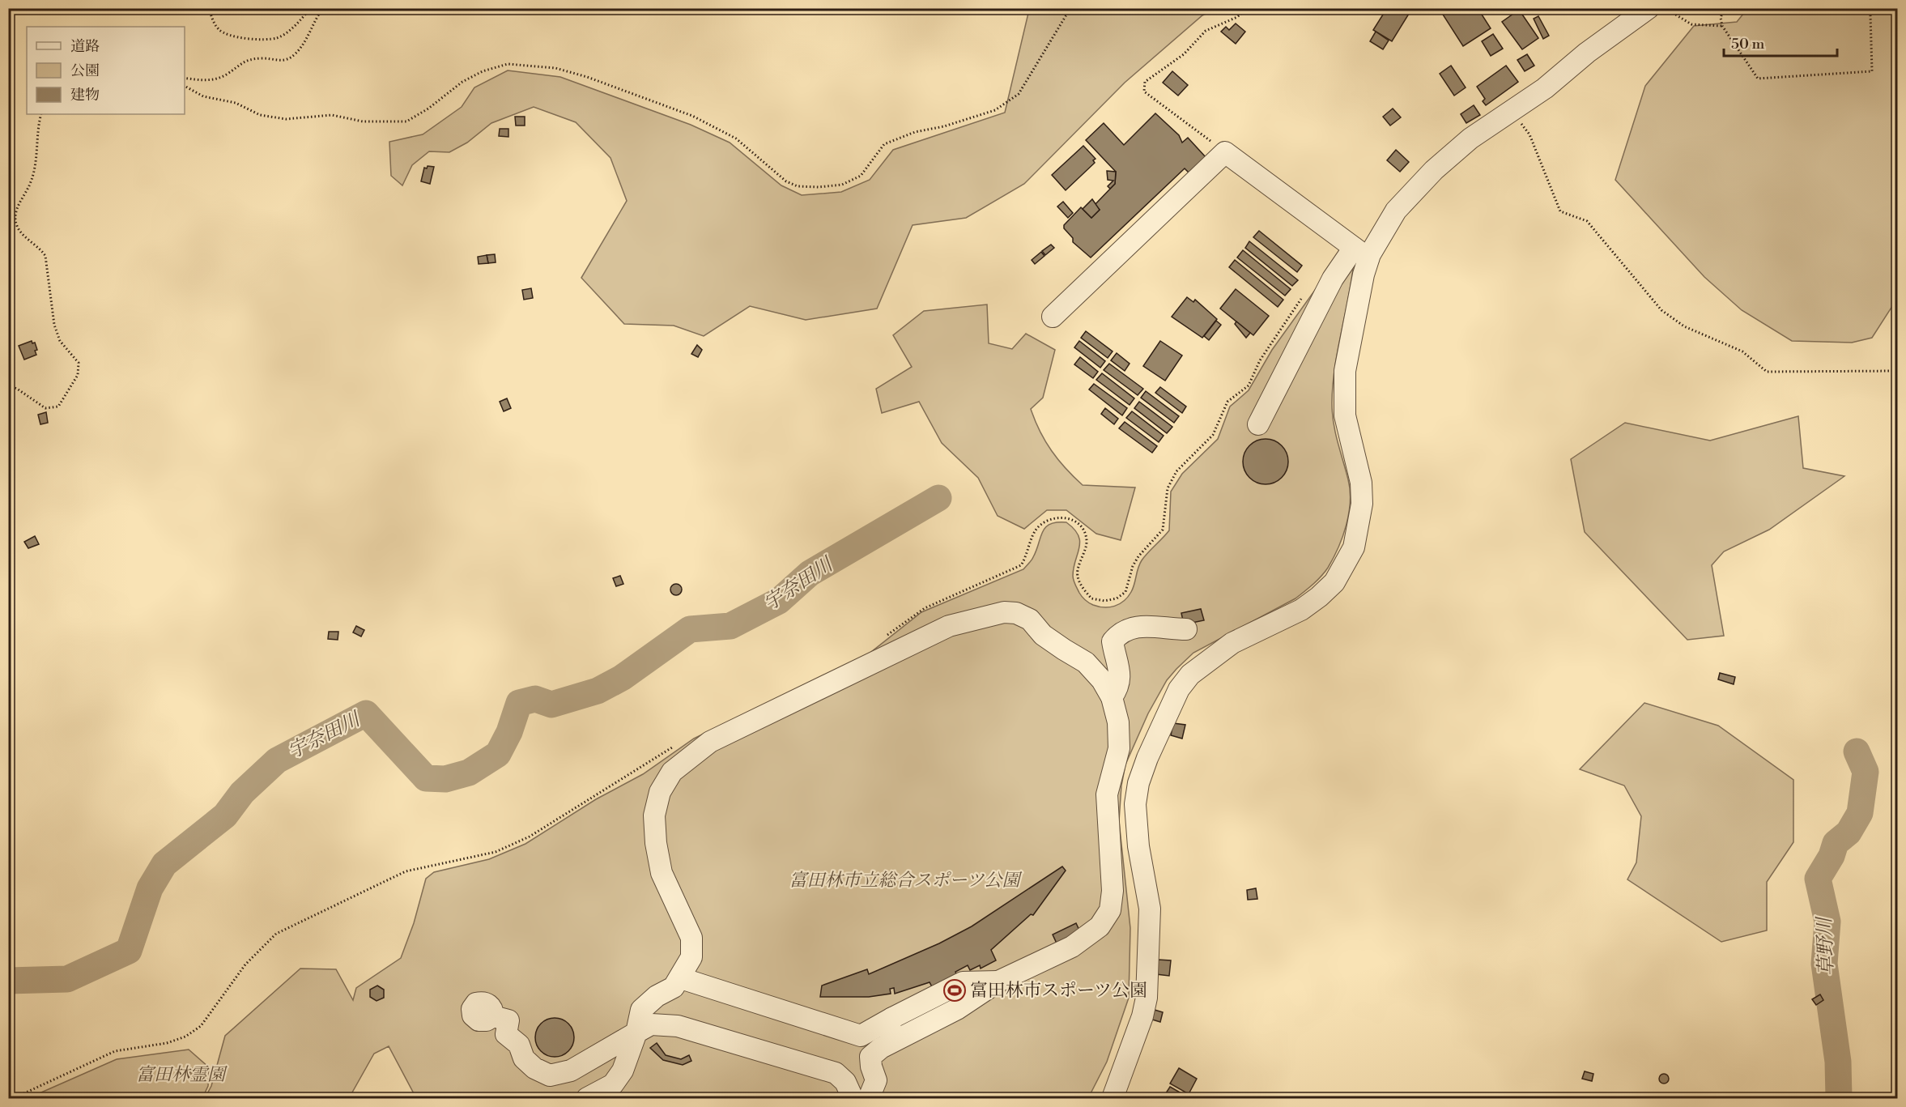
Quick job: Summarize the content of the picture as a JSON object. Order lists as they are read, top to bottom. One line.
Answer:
{"water":["宇奈田川","草野川"],"parks":["富田林市立総合スポーツ公園","富田林霊園"],"places":{"sports":["富田林市スポーツ公園"]},"legend":["道路","公園","建物"],"scale_bar":"50 m"}
